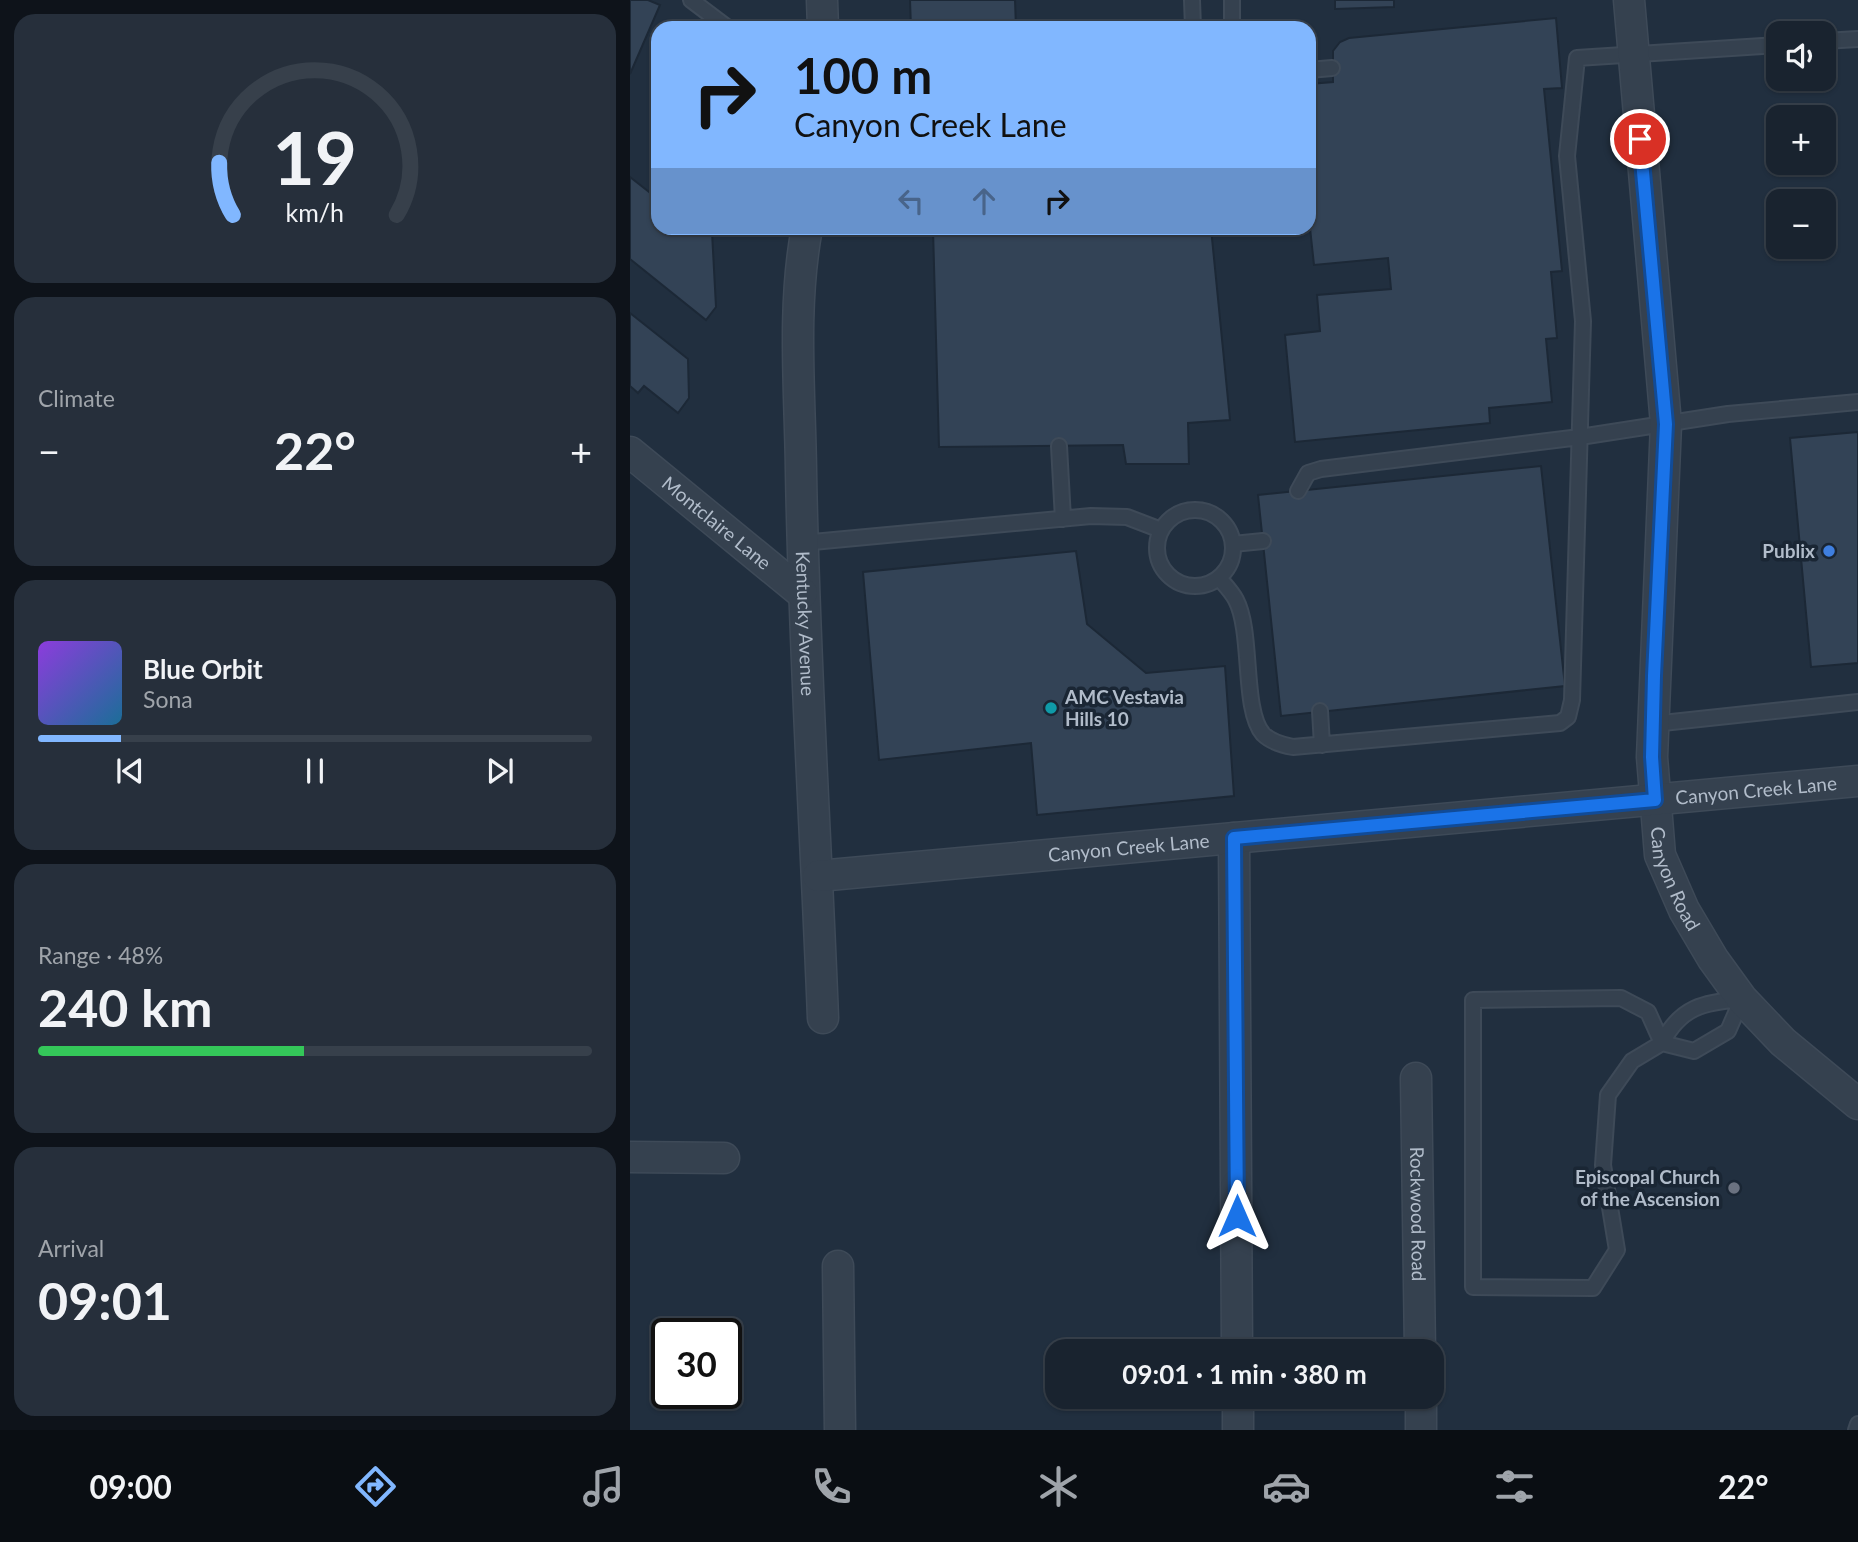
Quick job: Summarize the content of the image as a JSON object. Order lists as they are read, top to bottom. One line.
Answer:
{"streets":{"street":["Montclaire Lane","Kentucky Avenue","Canyon Creek Lane","Canyon Road","Rockwood Road"]},"crossings":[["Montclaire Lane","Kentucky Avenue"],["Kentucky Avenue","Canyon Creek Lane"],["Canyon Creek Lane","Canyon Road"]],"places":["Publix","AMC Vestavia Hills 10","Episcopal Church of the Ascension"],"page":{"map_buttons":["+","−"],"turn":["100 m","Canyon Creek Lane"],"tile":["Climate",["Range · 48%","240 km"],["Arrival","09:01"]],"heat":["−","22°","+"],"song":["Blue Orbit","Sona"],"limit":"30","trip":"09:01 · 1 min · 380 m","tabs":["09:00","22°"],"gauge":["19","km/h"]}}
